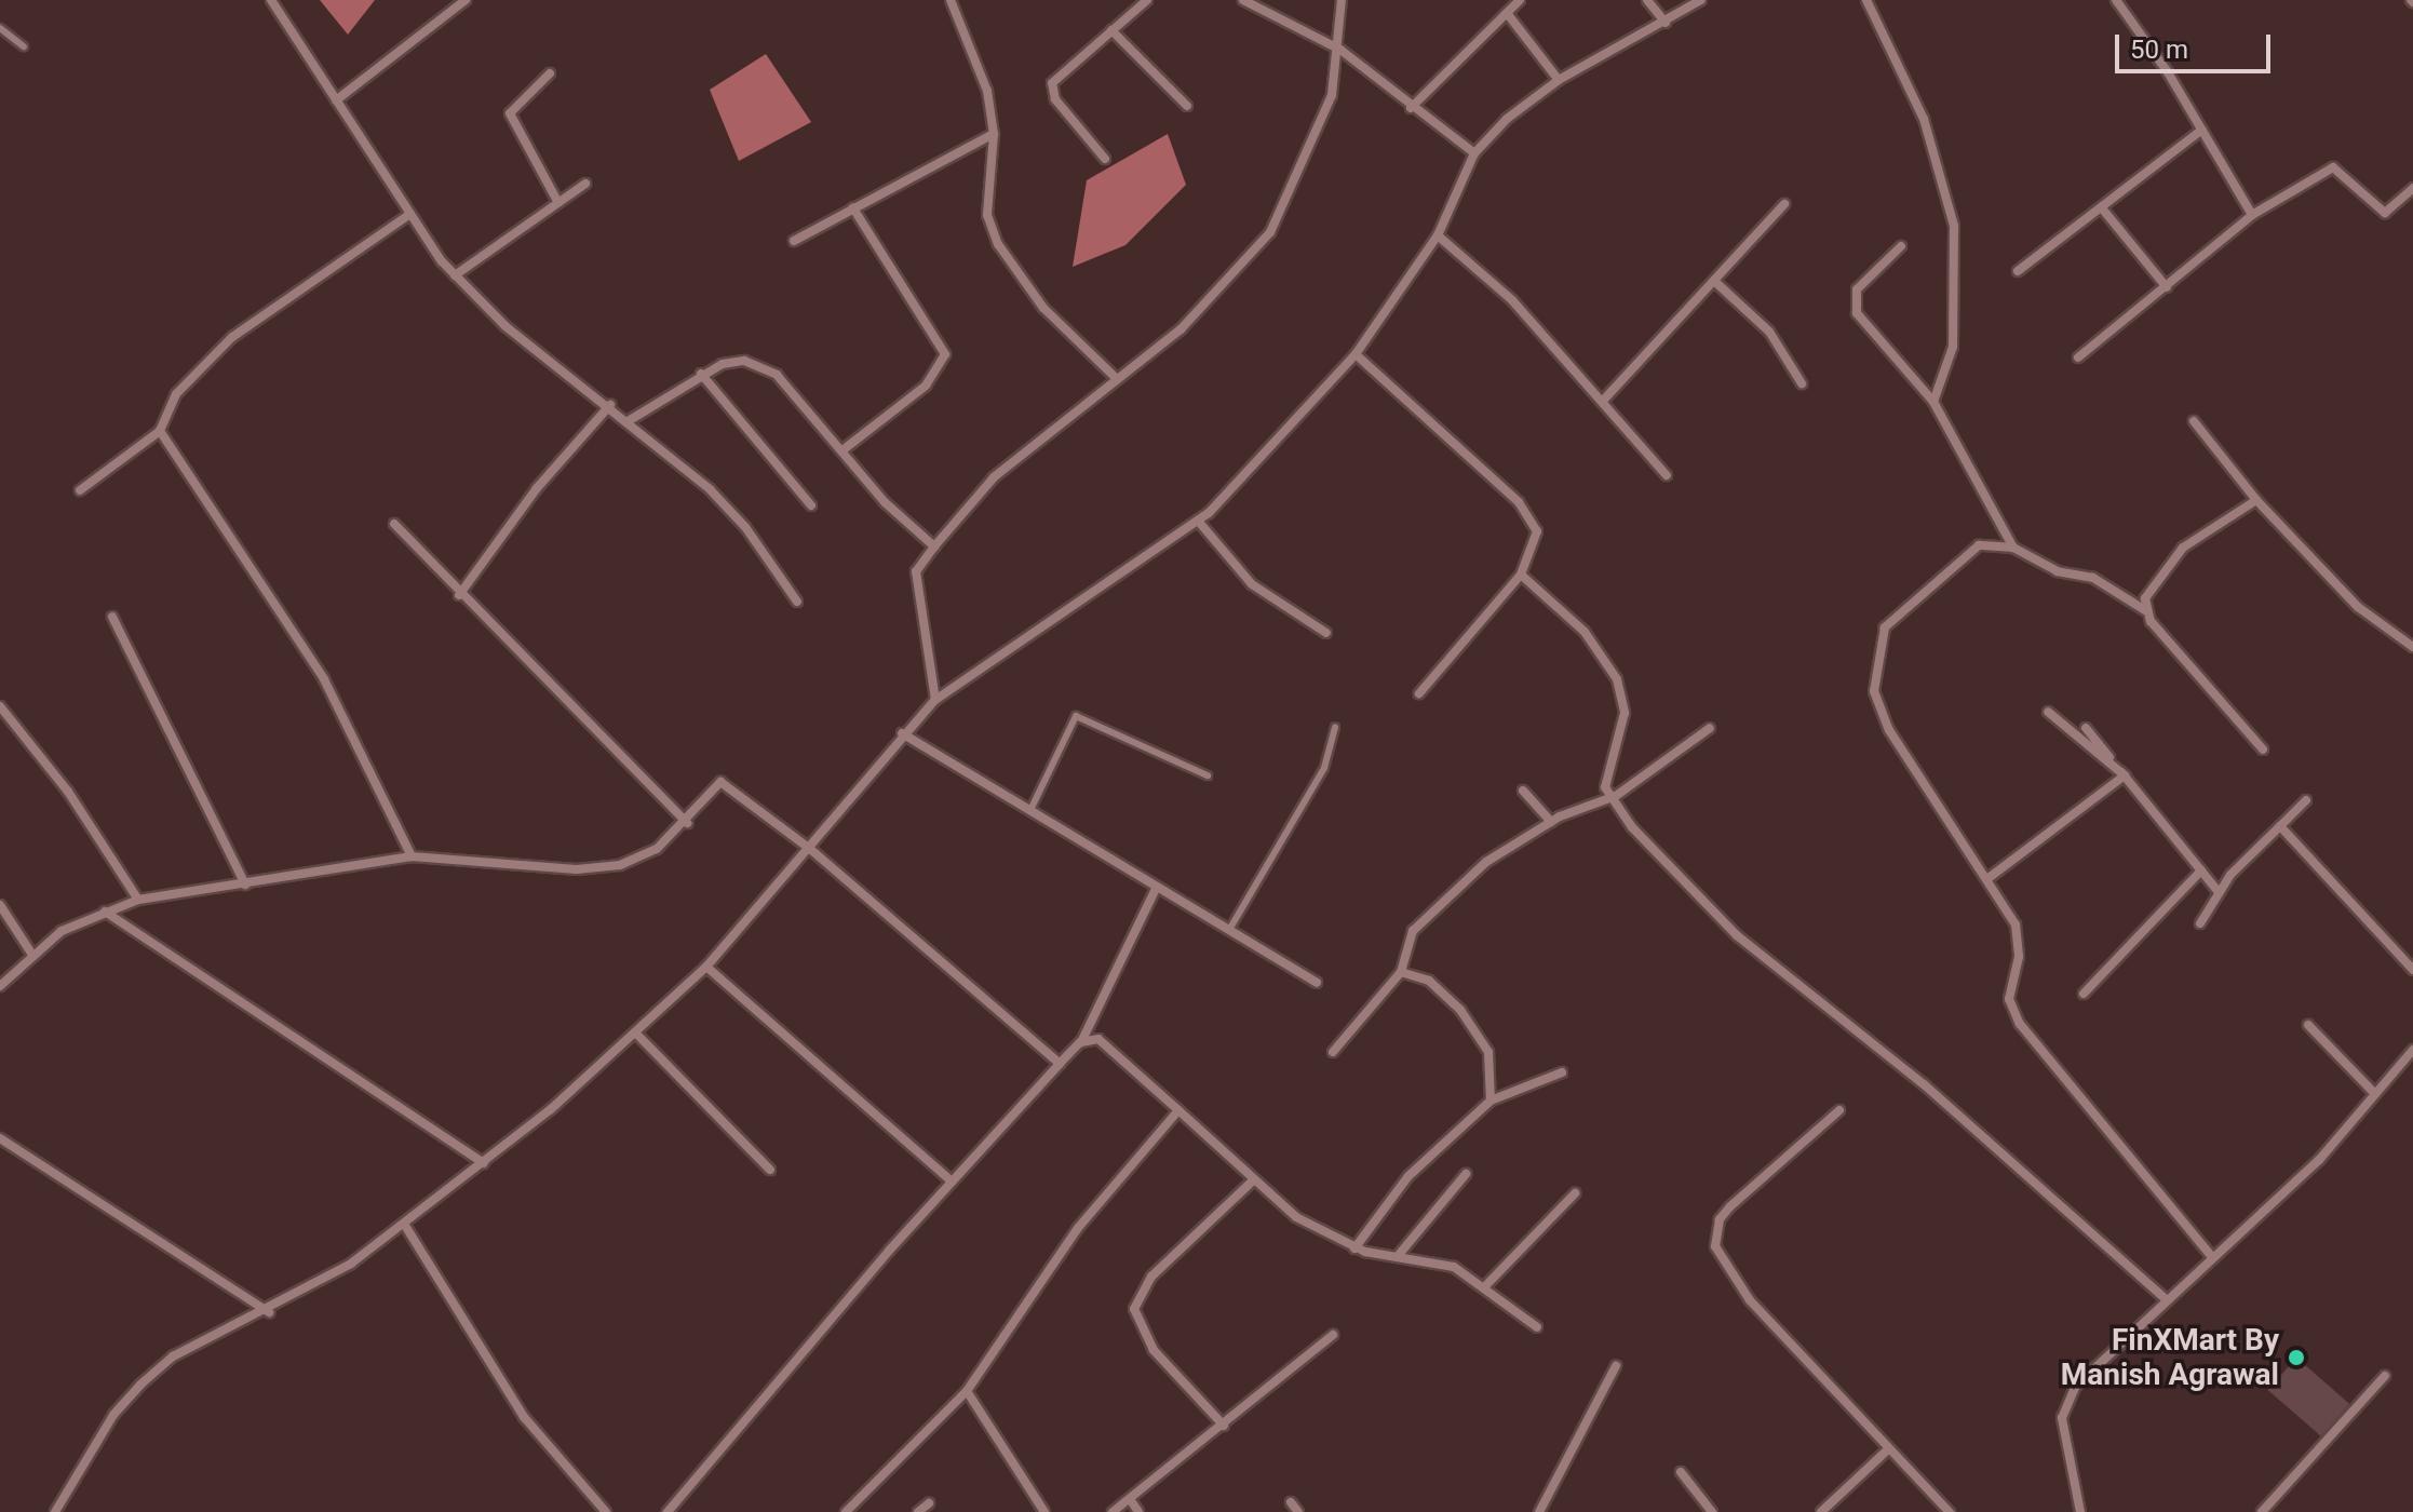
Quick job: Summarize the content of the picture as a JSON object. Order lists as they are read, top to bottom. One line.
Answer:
{"places":["FinXMart By Manish Agrawal"],"scale_bar":"50 m"}
